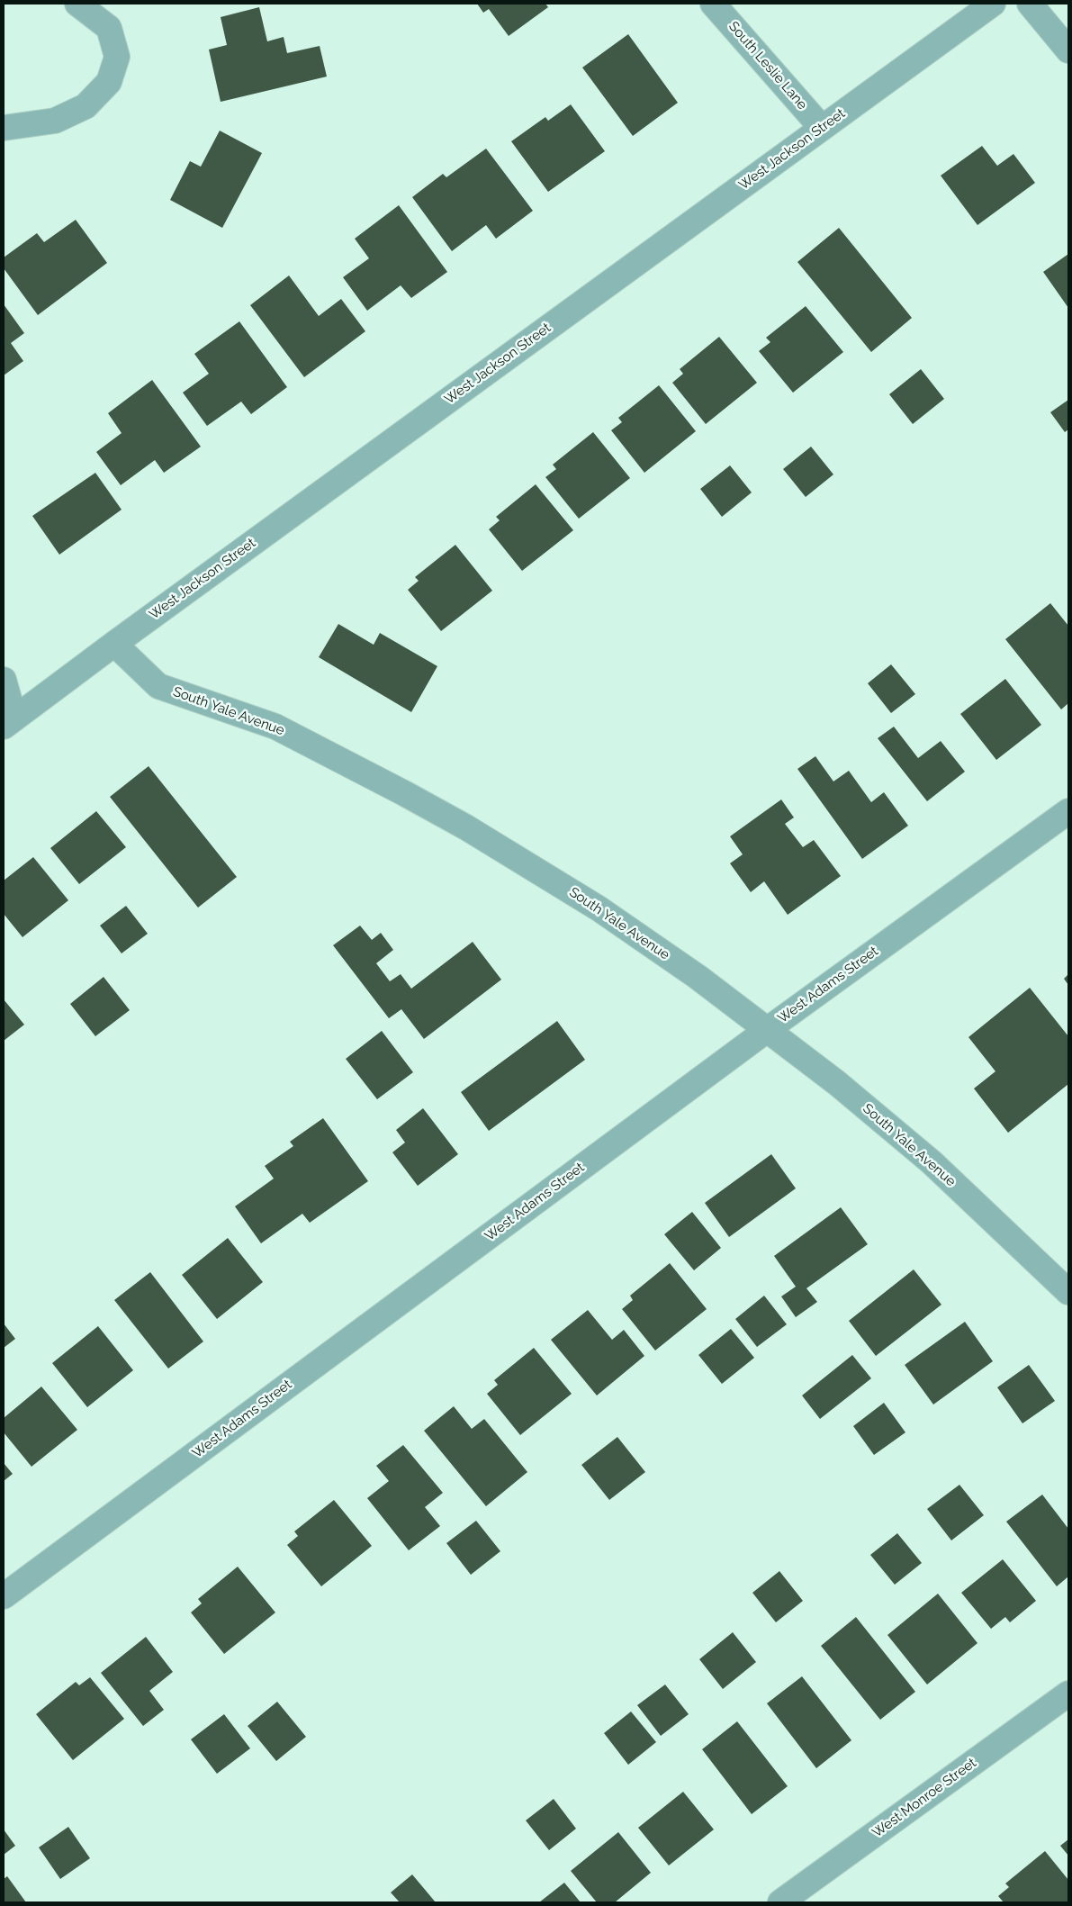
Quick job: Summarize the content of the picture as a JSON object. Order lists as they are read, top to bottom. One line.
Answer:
{"streets":{"street":["South Leslie Lane","West Jackson Street","South Yale Avenue","West Adams Street","West Monroe Street"]},"crossings":[["South Leslie Lane","West Jackson Street"],["West Jackson Street","South Yale Avenue"],["South Yale Avenue","West Adams Street"]]}
